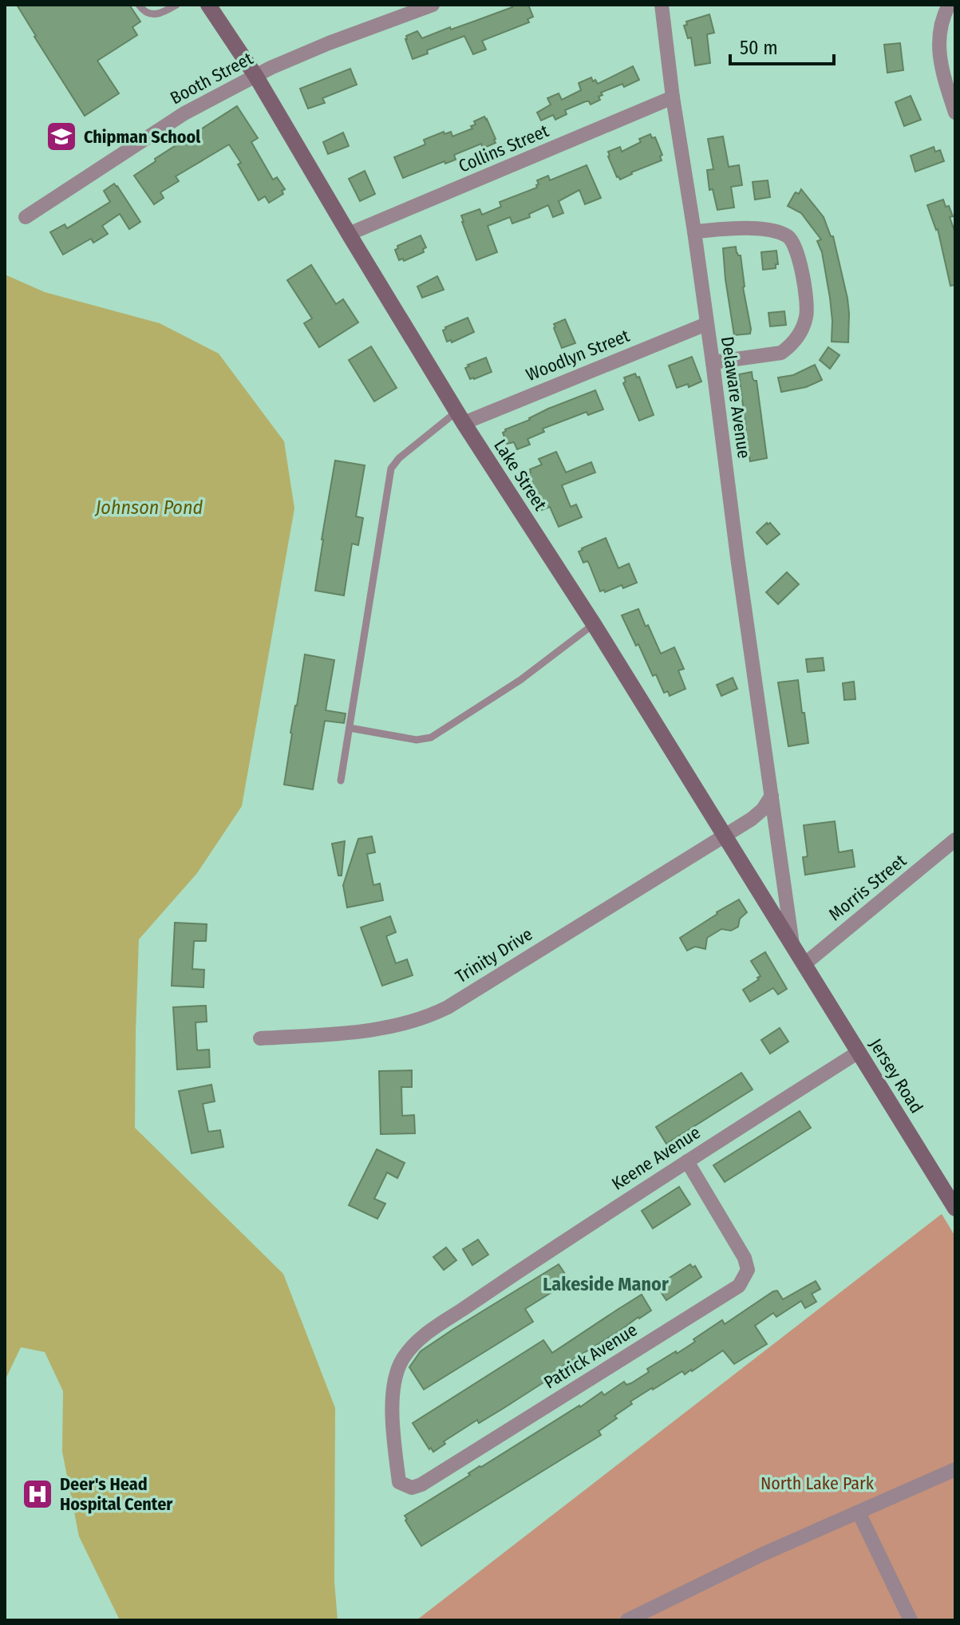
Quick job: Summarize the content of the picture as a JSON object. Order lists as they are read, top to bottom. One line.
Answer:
{"streets":{"street":["Booth Street","Collins Street","Woodlyn Street","Delaware Avenue","Lake Street","Morris Street","Trinity Drive","Jersey Road","Keene Avenue","Patrick Avenue"]},"crossings":[["Booth Street","Lake Street"],["Collins Street","Delaware Avenue"],["Collins Street","Lake Street"],["Woodlyn Street","Delaware Avenue"],["Woodlyn Street","Lake Street"],["Delaware Avenue","Lake Street"],["Lake Street","Morris Street"],["Lake Street","Trinity Drive"],["Lake Street","Jersey Road"],["Morris Street","Jersey Road"],["Jersey Road","Keene Avenue"],["Keene Avenue","Patrick Avenue"]],"districts":["Lakeside Manor"],"water":["Johnson Pond"],"parks":["North Lake Park"],"places":{"school or university":["Chipman School"],"hospital":["Deer's Head Hospital Center"]},"scale_bar":"50 m"}
